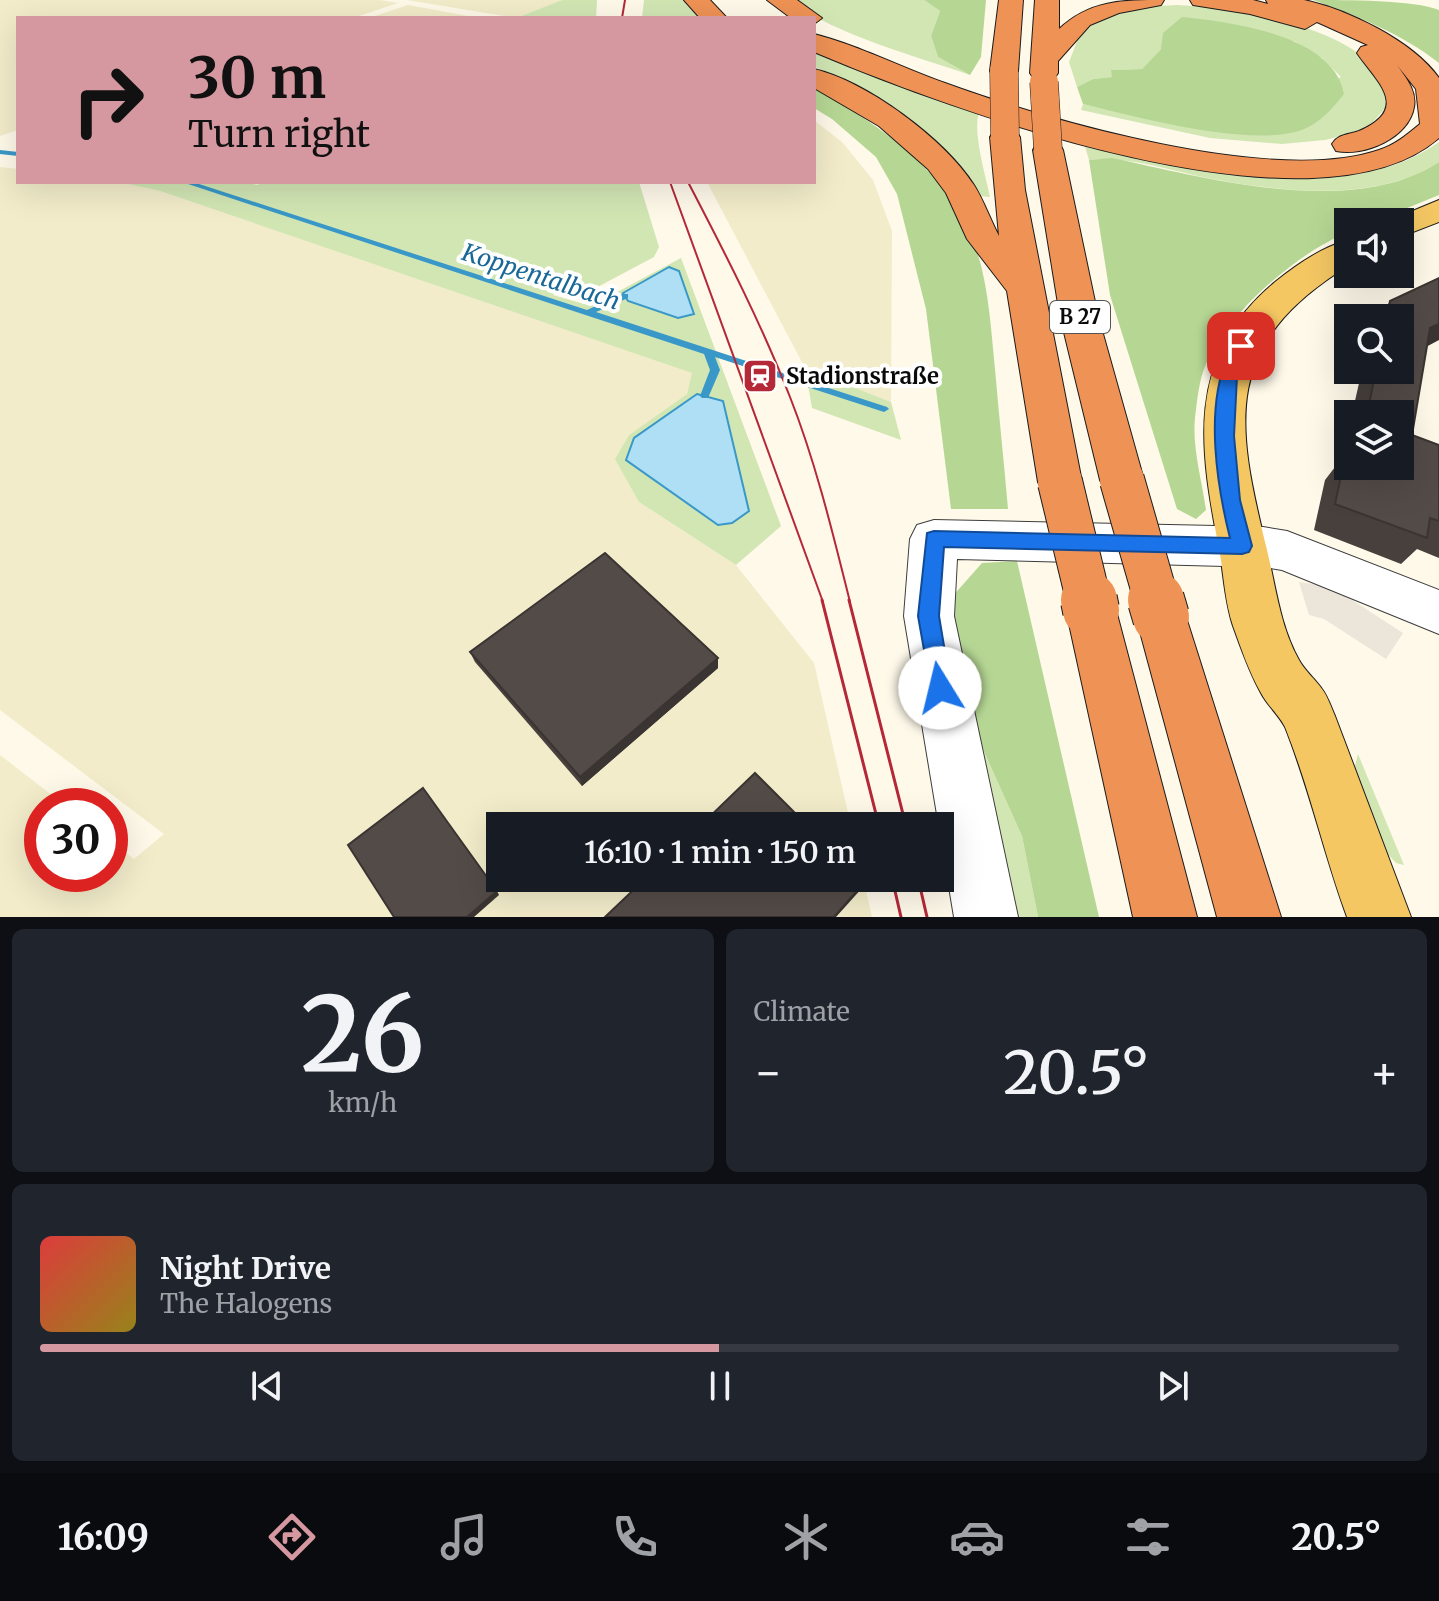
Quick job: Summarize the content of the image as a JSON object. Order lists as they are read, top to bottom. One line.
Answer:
{"streets":{"highway":["B 27"]},"water":["Koppentalbach"],"places":{"station":["Stadionstraße"]},"page":{"turn":["30 m","Turn right"],"limit":"30","trip":"16:10 · 1 min · 150 m","tile":[["26","km/h"],"Climate"],"heat":["−","20.5°","+"],"song":["Night Drive","The Halogens"],"tabs":["16:09","20.5°"]}}
